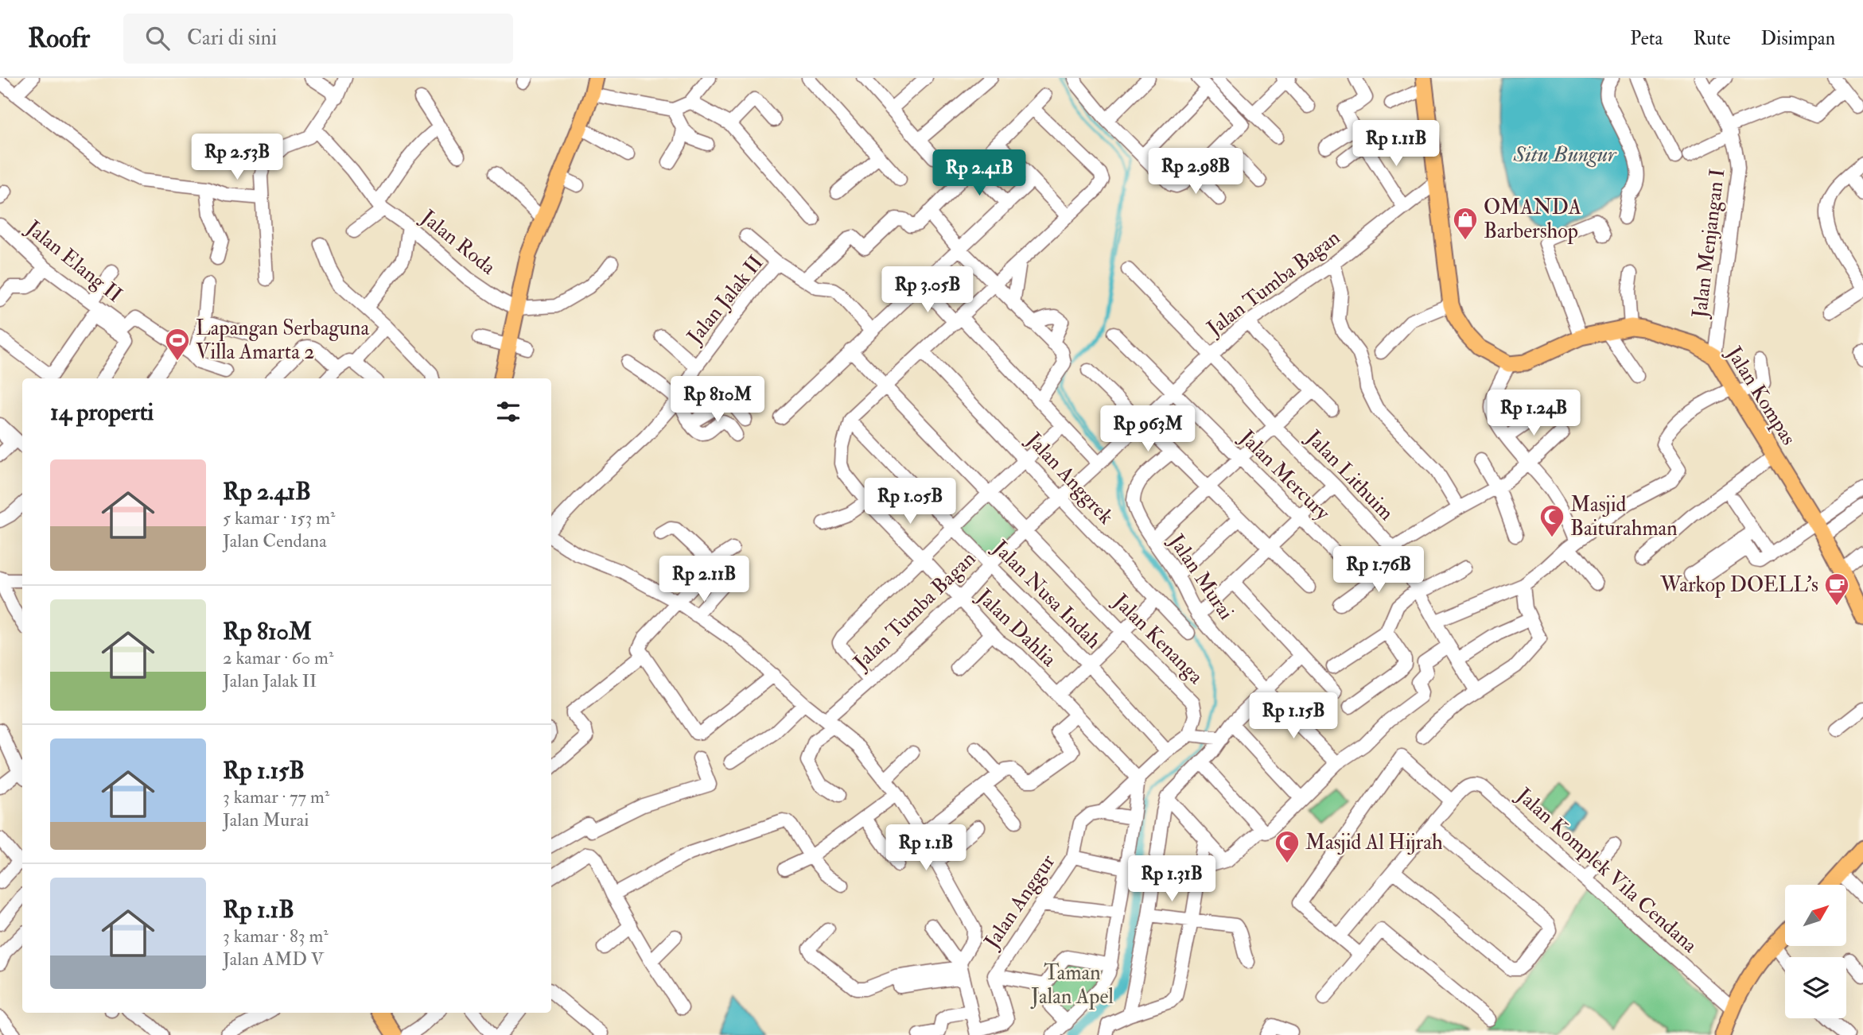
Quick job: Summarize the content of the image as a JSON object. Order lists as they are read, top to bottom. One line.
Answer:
{"streets":{"main road":["Jalan Kompas"],"street":["Jalan Roda","Jalan Menjangan I","Jalan Elang II","Jalan Tumba Bagan","Jalan Jalak II","Jalan Mercury","Jalan Lithuim","Jalan Anggrek","Jalan Murai","Jalan Nusa Indah","Jalan Dahlia","Jalan Kenanga","Jalan Komplek Vila Cendana","Jalan Anggur"]},"crossings":[["Jalan Menjangan I","Jalan Kompas"],["Jalan Tumba Bagan","Jalan Mercury"],["Jalan Tumba Bagan","Jalan Lithuim"],["Jalan Tumba Bagan","Jalan Anggrek"],["Jalan Tumba Bagan","Jalan Nusa Indah"],["Jalan Tumba Bagan","Jalan Dahlia"],["Jalan Tumba Bagan","Jalan Kenanga"],["Jalan Nusa Indah","Jalan Dahlia"],["Jalan Dahlia","Jalan Anggur"]],"water":["Situ Bungur"],"parks":["Taman Jalan Apel"],"places":{"shop":["OMANDA Barbershop"],"sports":["Lapangan Serbaguna Villa Amarta 2"],"mosque":["Masjid Baiturahman","Masjid Al Hijrah"],"cafe":["Warkop DOELL's"]},"north":"top right","page":{"header":"Roofr","search":"Cari di sini","nav":["Peta","Rute","Disimpan"],"price":["Rp 1.11B","Rp 2.53B","Rp 2.98B","Rp 2.41B","Rp 3.05B","Rp 810M","Rp 1.24B","Rp 963M","Rp 1.05B","Rp 1.76B","Rp 2.11B","Rp 1.15B","Rp 1.1B","Rp 1.31B"],"heading":"14 properti","list":[{"name":"Rp 2.41B","note":"5 kamar · 153 m² · Jalan Cendana"},{"name":"Rp 810M","note":"2 kamar · 60 m² · Jalan Jalak II"},{"name":"Rp 1.15B","note":"3 kamar · 77 m² · Jalan Murai"},{"name":"Rp 1.1B","note":"3 kamar · 83 m² · Jalan AMD V"}]}}
